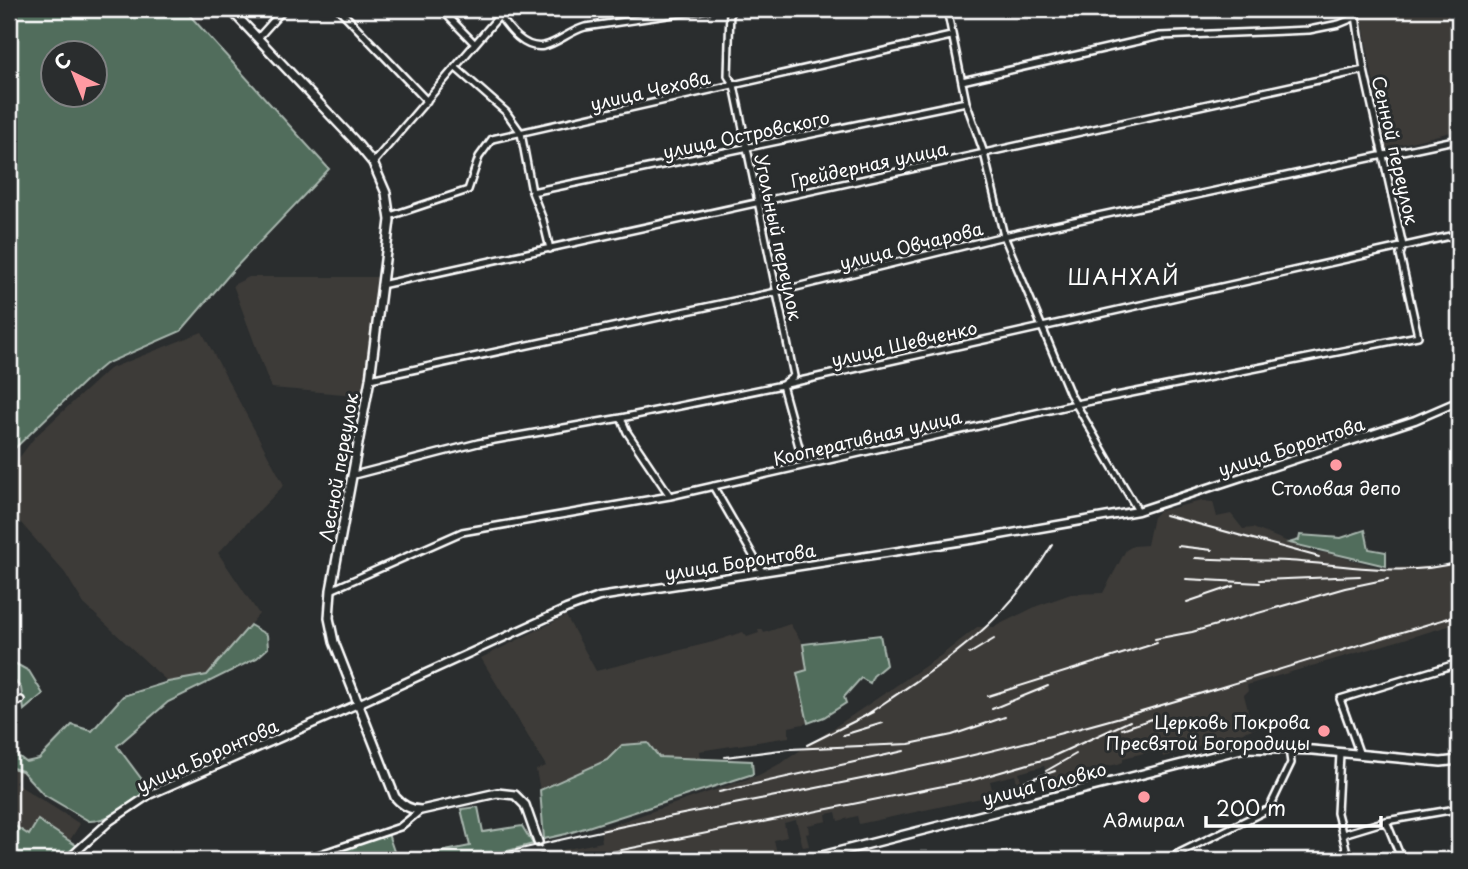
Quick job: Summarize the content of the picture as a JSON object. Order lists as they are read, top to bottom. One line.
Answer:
{"streets":{"main road":["Лесной переулок","улица Головко"],"street":["улица Чехова","улица Островского","Сенной переулок","Грейдерная улица","Угольный переулок","улица Овчарова","улица Шевченко","Кооперативная улица","улица Боронтова"]},"crossings":[["улица Чехова","Угольный переулок"],["улица Чехова","Лесной переулок"],["улица Островского","Угольный переулок"],["Сенной переулок","Грейдерная улица"],["Сенной переулок","улица Овчарова"],["Сенной переулок","улица Шевченко"],["Сенной переулок","Кооперативная улица"],["Грейдерная улица","Угольный переулок"],["Грейдерная улица","Лесной переулок"],["Угольный переулок","улица Овчарова"],["Угольный переулок","улица Шевченко"],["улица Овчарова","Лесной переулок"],["улица Шевченко","Лесной переулок"],["Кооперативная улица","Лесной переулок"],["улица Боронтова","Лесной переулок"]],"districts":["ШАНХАЙ"],"places":["Столовая депо","Церковь Покрова Пресвятой Богородицы","Адмирал"],"scale_bar":"200 m","north":"top left"}
